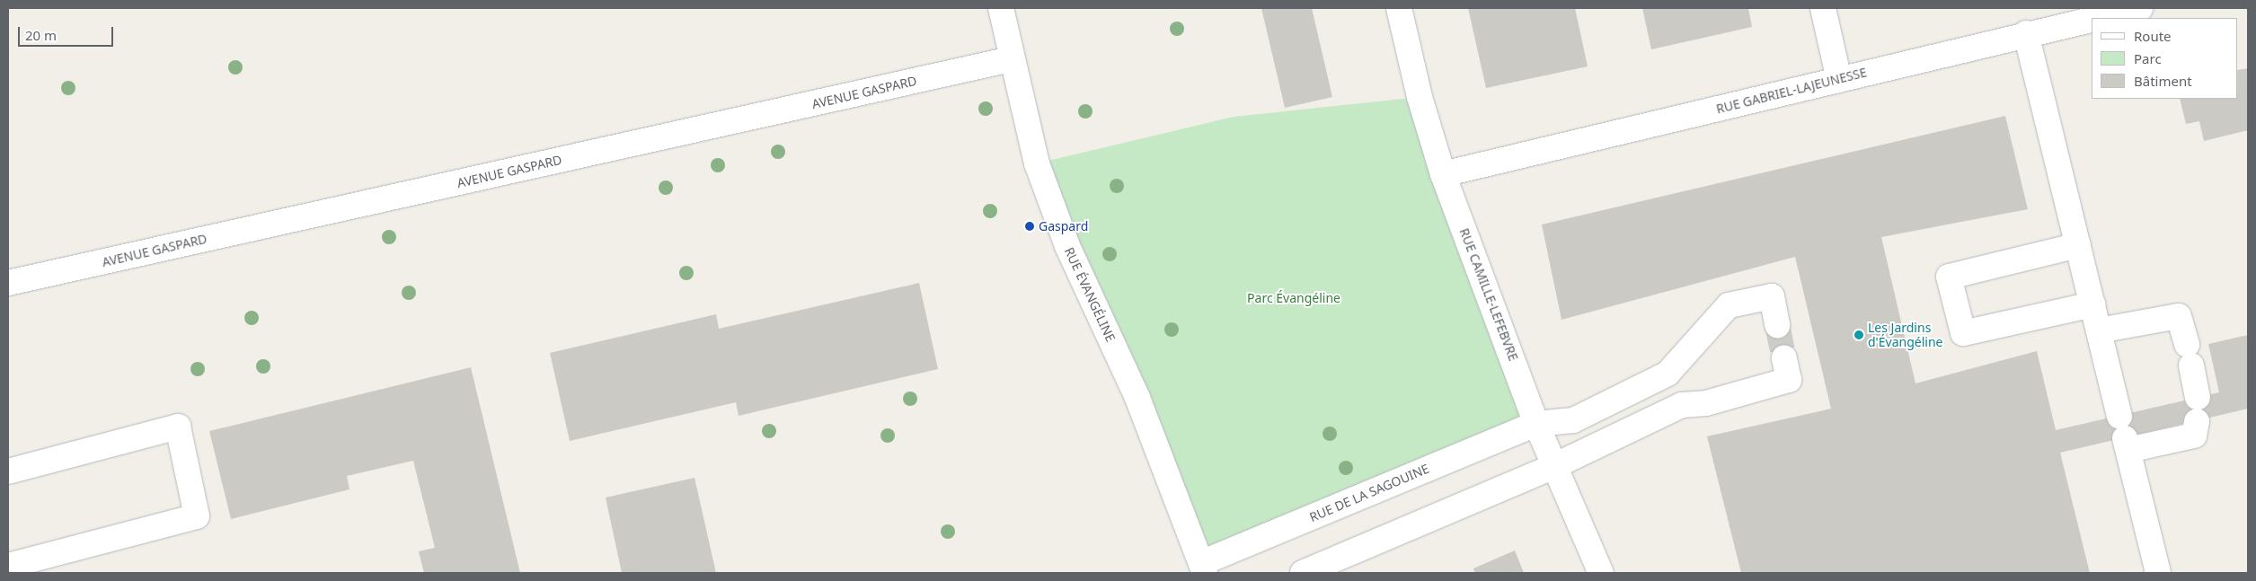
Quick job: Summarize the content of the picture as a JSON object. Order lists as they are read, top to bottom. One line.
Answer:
{"streets":{"street":["RUE GABRIEL-LAJEUNESSE","AVENUE GASPARD","RUE ÉVANGÉLINE","RUE CAMILLE-LEFEBVRE","RUE DE LA SAGOUINE"]},"crossings":[["RUE GABRIEL-LAJEUNESSE","RUE CAMILLE-LEFEBVRE"],["AVENUE GASPARD","RUE ÉVANGÉLINE"],["RUE ÉVANGÉLINE","RUE DE LA SAGOUINE"],["RUE CAMILLE-LEFEBVRE","RUE DE LA SAGOUINE"]],"parks":["Parc Évangéline"],"places":["Gaspard","Les Jardins d'Évangéline"],"legend":["Route","Parc","Bâtiment"],"scale_bar":"20 m"}
